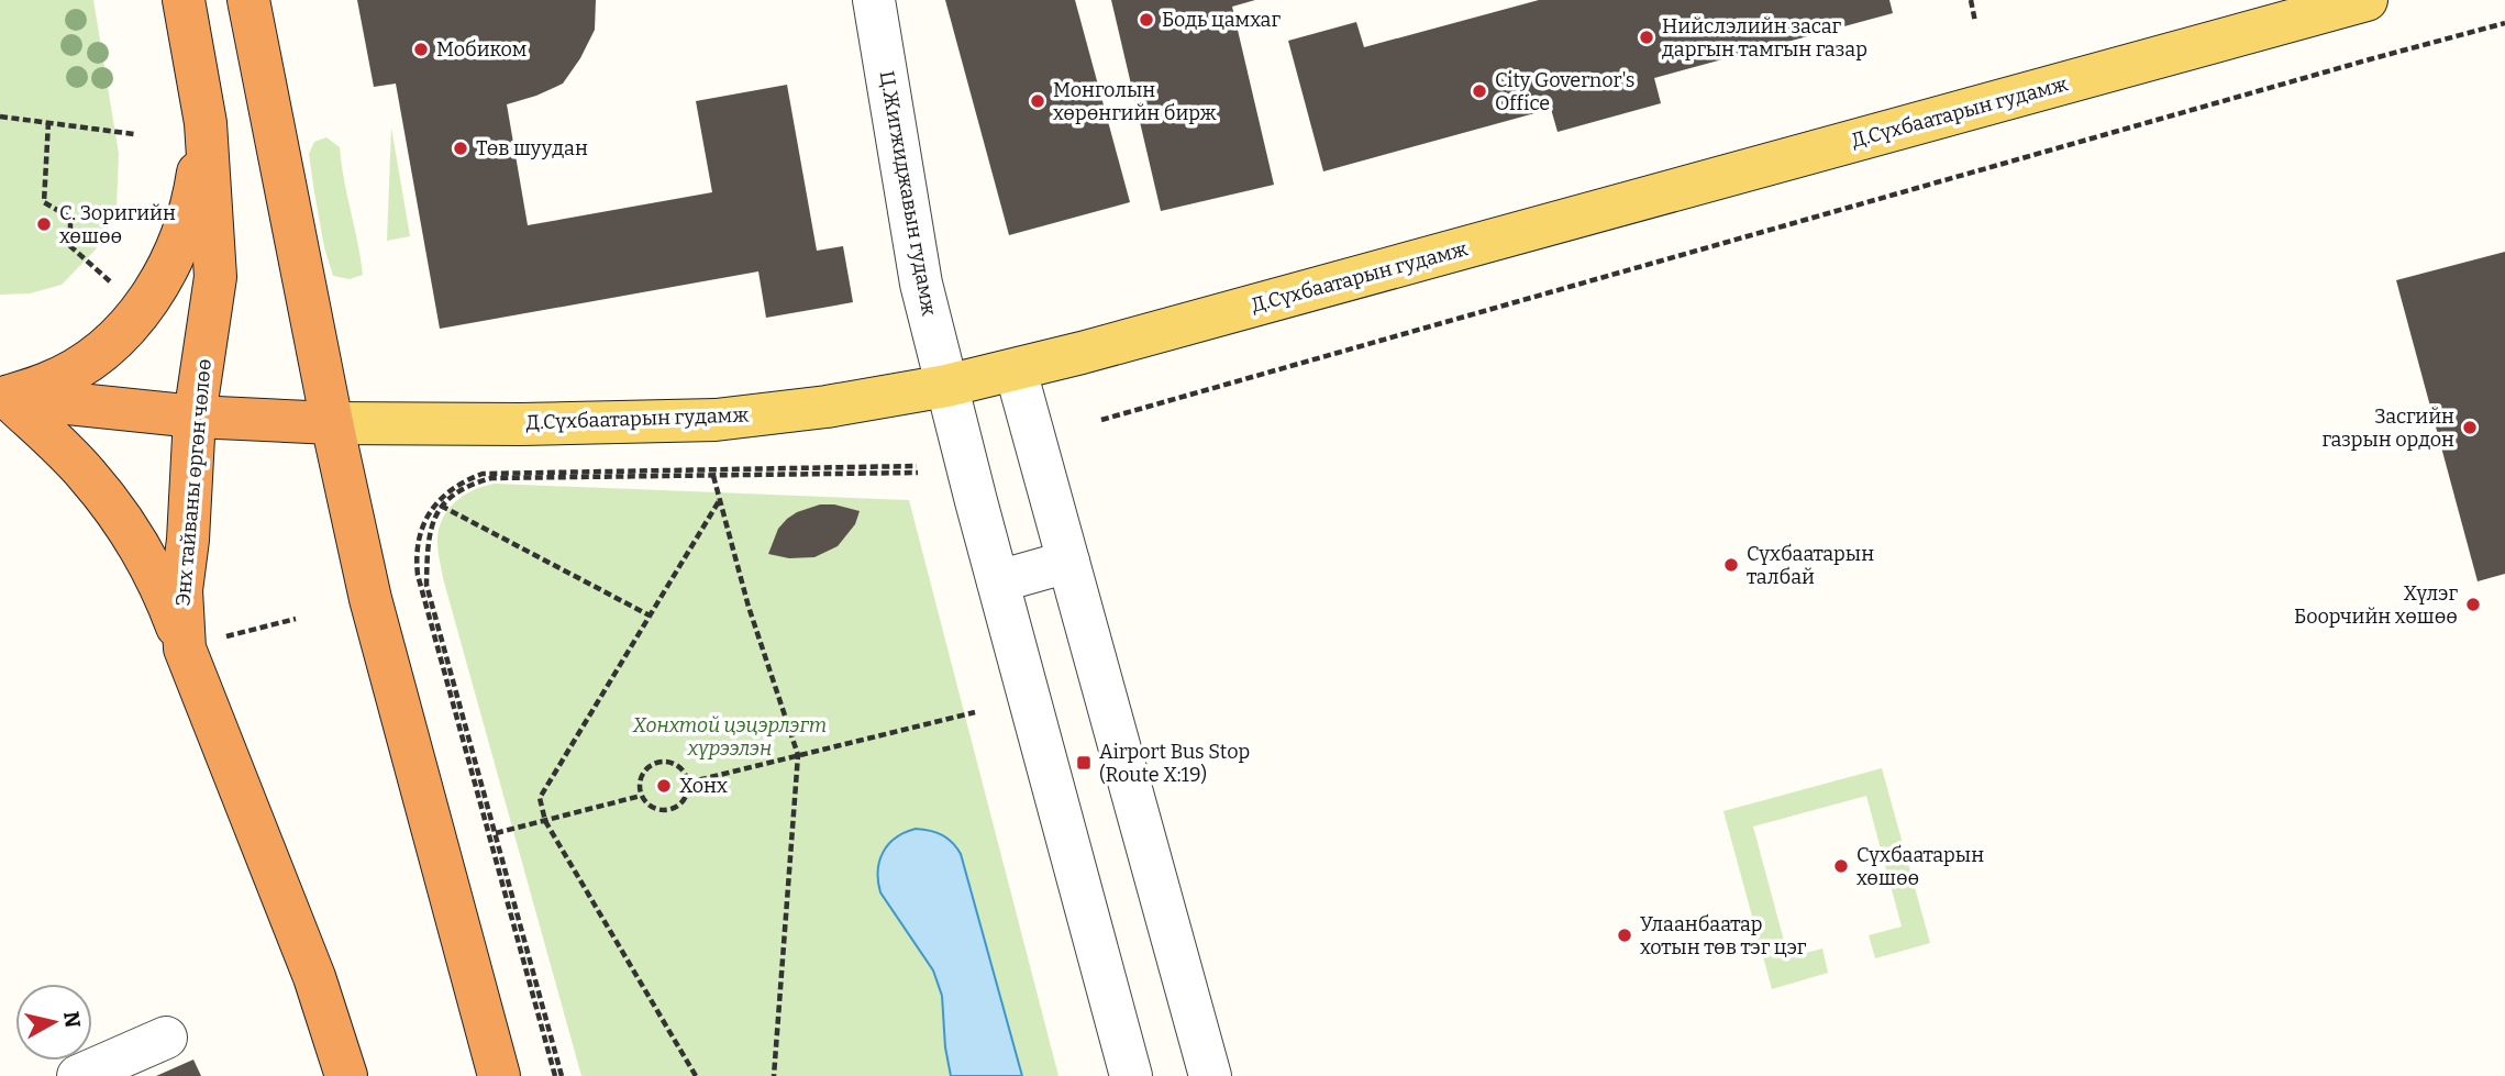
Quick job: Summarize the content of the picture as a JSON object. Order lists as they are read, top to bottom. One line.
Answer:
{"streets":{"highway":["Энх тайваны өргөн чөлөө"],"main road":["Д.Сүхбаатарын гудамж"],"street":["Ц.Жигжиджавын гудамж"]},"crossings":[["Д.Сүхбаатарын гудамж","Ц.Жигжиджавын гудамж"]],"parks":["Хонхтой цэцэрлэгт хүрээлэн"],"places":{"other":["Бодь цамхаг","Нийслэлийн засаг даргын тамгын газар","Мобиком","City Governor's Office","Монголын хөрөнгийн бирж","Төв шуудан","С. Зоригийн хөшөө","Засгийн газрын ордон","Сүхбаатарын талбай","Хүлэг Боорчийн хөшөө","Хонх","Сүхбаатарын хөшөө","Улаанбаатар хотын төв тэг цэг"],"transit":["Airport Bus Stop (Route X:19)"]},"north":"right"}
